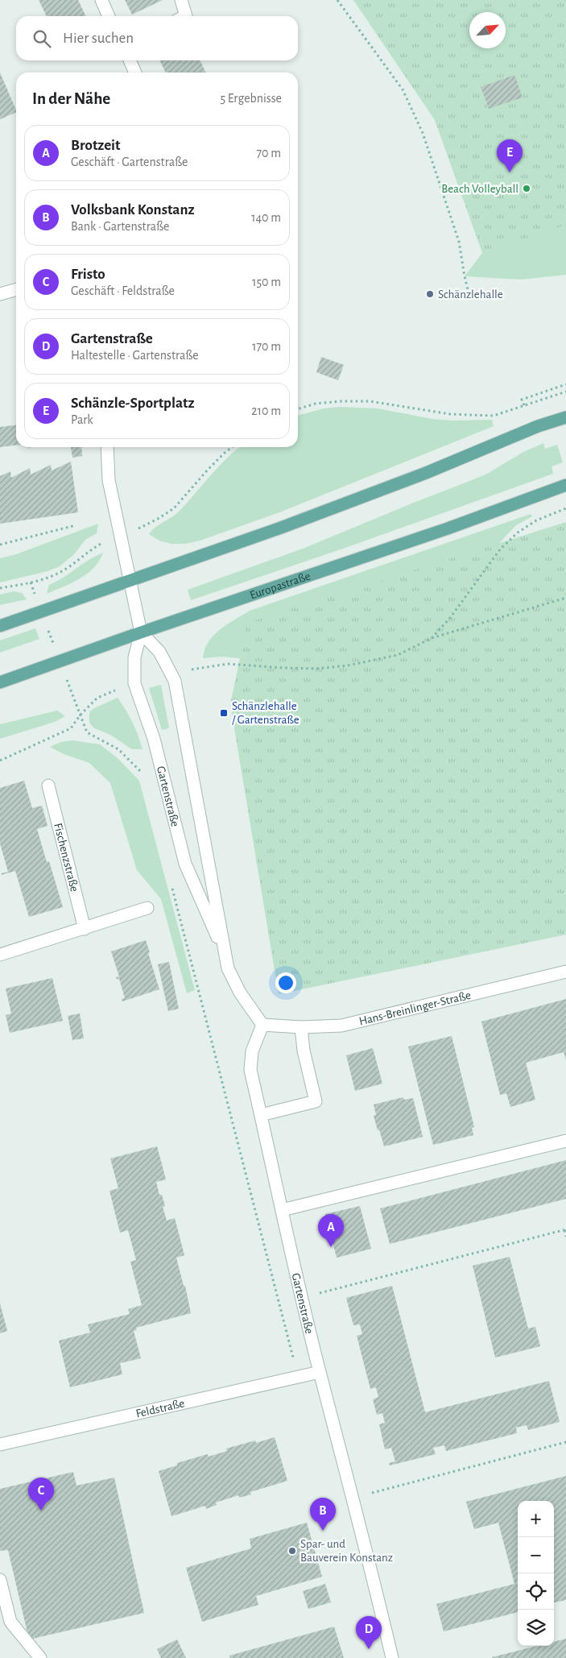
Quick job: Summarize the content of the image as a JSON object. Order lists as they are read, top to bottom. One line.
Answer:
{"streets":{"main road":["Europastraße"],"street":["Gartenstraße","Fischenzstraße","Hans-Breinlinger-Straße","Feldstraße"]},"crossings":[["Europastraße","Gartenstraße"],["Gartenstraße","Hans-Breinlinger-Straße"],["Gartenstraße","Feldstraße"]],"places":{"other":["Beach Volleyball","Schänzlehalle","Spar- und Bauverein Konstanz"],"transit":["Schänzlehalle / Gartenstraße"]},"north":"top right","page":{"search":"Hier suchen","heading":["In der Nähe","5 Ergebnisse"],"list":[{"mark":"A","name":"Brotzeit","note":"Geschäft · Gartenstraße","value":"70 m"},{"mark":"B","name":"Volksbank Konstanz","note":"Bank · Gartenstraße","value":"140 m"},{"mark":"C","name":"Fristo","note":"Geschäft · Feldstraße","value":"150 m"},{"mark":"D","name":"Gartenstraße","note":"Haltestelle · Gartenstraße","value":"170 m"},{"mark":"E","name":"Schänzle-Sportplatz","note":"Park","value":"210 m"}],"pins":["E","A","C","B","D"],"map_buttons":["+","−"]}}
